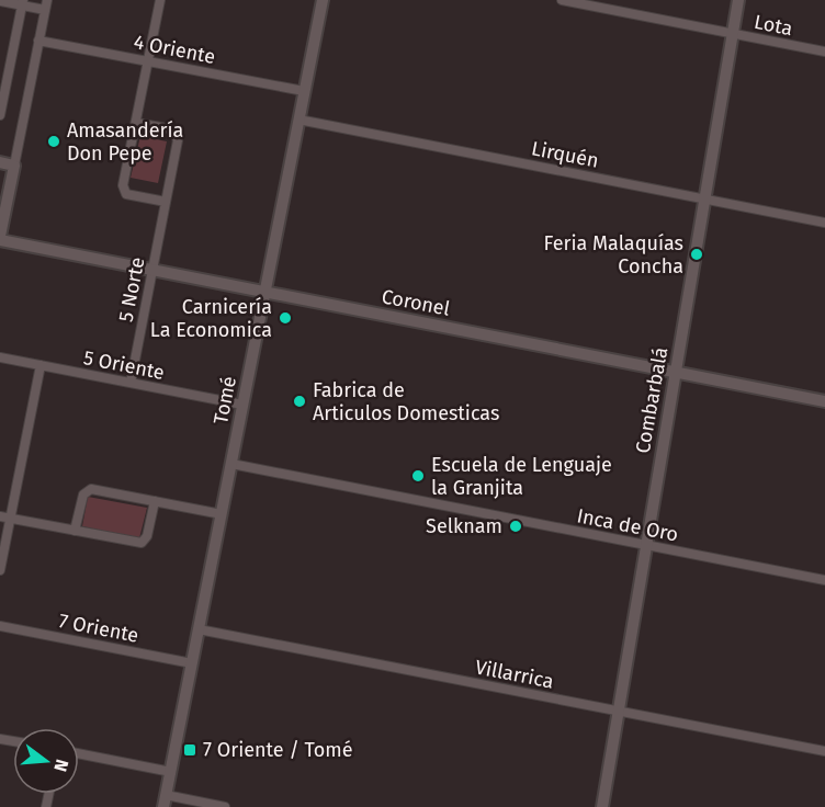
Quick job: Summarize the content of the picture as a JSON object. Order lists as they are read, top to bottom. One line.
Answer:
{"streets":{"street":["Lota","4 Oriente","Lirquén","5 Norte","Coronel","5 Oriente","Tomé","Combarbalá","Inca de Oro","7 Oriente","Villarrica"]},"crossings":[["Lota","Combarbalá"],["4 Oriente","Tomé"],["Lirquén","Tomé"],["Lirquén","Combarbalá"],["5 Norte","Coronel"],["5 Norte","5 Oriente"],["Coronel","Tomé"],["Coronel","Combarbalá"],["5 Oriente","Tomé"],["Tomé","Inca de Oro"],["Tomé","7 Oriente"],["Tomé","Villarrica"],["Combarbalá","Inca de Oro"],["Combarbalá","Villarrica"]],"places":{"other":["Amasandería Don Pepe","Feria Malaquías Concha","Carnicería La Economica","Fabrica de Articulos Domesticas","Escuela de Lenguaje la Granjita","Selknam"],"transit":["7 Oriente / Tomé"]},"north":"right"}
